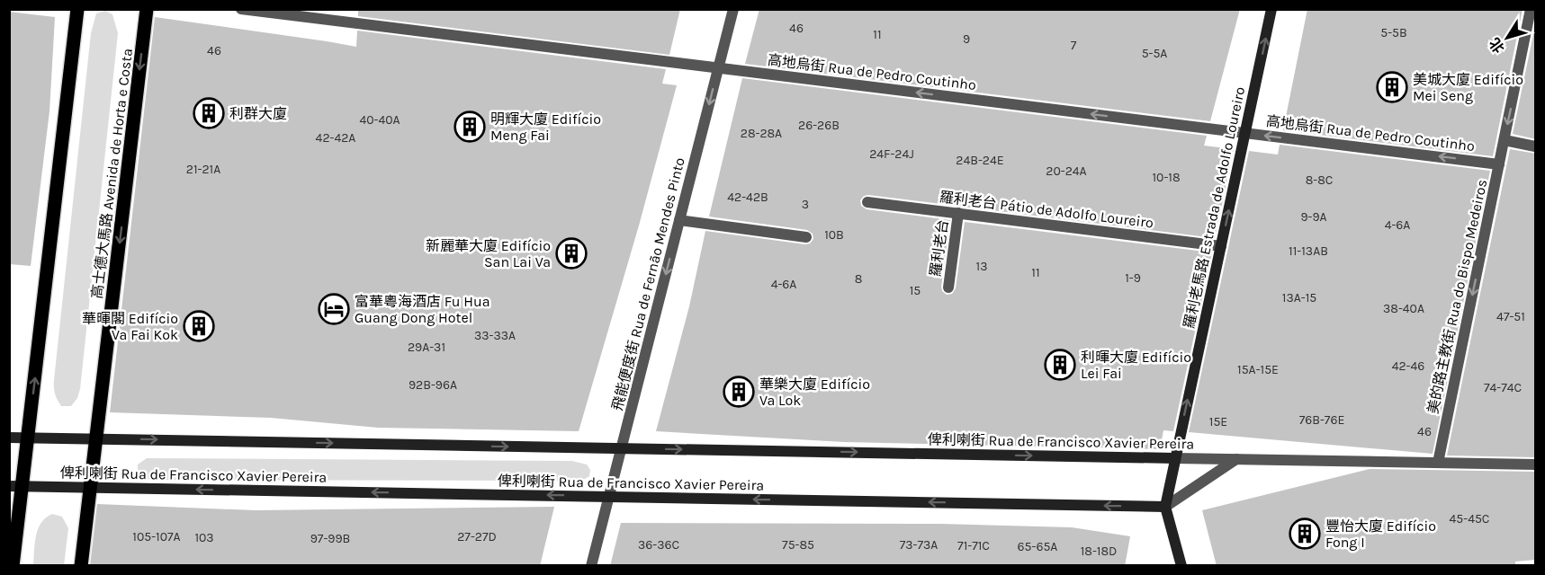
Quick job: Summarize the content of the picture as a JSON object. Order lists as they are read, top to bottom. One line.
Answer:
{"streets":{"main road":["高士德大馬路 Avenida de Horta e Costa"],"street":["高地烏街 Rua de Pedro Coutinho","羅利老馬路 Estrada de Adolfo Loureiro","羅利老台 Pátio de Adolfo Loureiro","羅利老台","飛能便度街 Rua de Fernão Mendes Pinto","美的路主教街 Rua do Bispo Medeiros","俾利喇街 Rua de Francisco Xavier Pereira"]},"crossings":[["高地烏街 Rua de Pedro Coutinho","羅利老馬路 Estrada de Adolfo Loureiro"],["高地烏街 Rua de Pedro Coutinho","飛能便度街 Rua de Fernão Mendes Pinto"],["高地烏街 Rua de Pedro Coutinho","美的路主教街 Rua do Bispo Medeiros"],["高士德大馬路 Avenida de Horta e Costa","俾利喇街 Rua de Francisco Xavier Pereira"],["羅利老馬路 Estrada de Adolfo Loureiro","羅利老台 Pátio de Adolfo Loureiro"],["羅利老馬路 Estrada de Adolfo Loureiro","俾利喇街 Rua de Francisco Xavier Pereira"],["羅利老台 Pátio de Adolfo Loureiro","羅利老台"],["飛能便度街 Rua de Fernão Mendes Pinto","俾利喇街 Rua de Francisco Xavier Pereira"],["美的路主教街 Rua do Bispo Medeiros","俾利喇街 Rua de Francisco Xavier Pereira"]],"one_way":["高地烏街 Rua de Pedro Coutinho","羅利老馬路 Estrada de Adolfo Loureiro","飛能便度街 Rua de Fernão Mendes Pinto","美的路主教街 Rua do Bispo Medeiros"],"places":{"building":["美城大廈 Edifício Mei Seng","利群大廈","明輝大廈 Edifício Meng Fai","新麗華大廈 Edifício San Lai Va","華暉閣 Edifício Va Fai Kok","利暉大廈 Edifício Lei Fai","華樂大廈 Edifício Va Lok","豐怡大廈 Edifício Fong I"],"hotel":["富華粵海酒店 Fu Hua Guang Dong Hotel"]},"house_numbers":["46","5-5B","11","9","7","46","5-5A","40-40A","26-26B","28-28A","42-42A","24F-24J","24B-24E","21-21A","20-24A","10-18","8-8C","42-42B","3","9-9A","4-6A","10B","11-13AB","13","11","1-9","8","4-6A","15","13A-15","38-40A","47-51","33-33A","29A-31","42-46","15A-15E","92B-96A","74-74C","76B-76E","15E","46","45-45C","105-107A","27-27D","103","97-99B","36-36C","75-85","73-73A","71-71C","65-65A","18-18D"],"north":"bottom left"}
